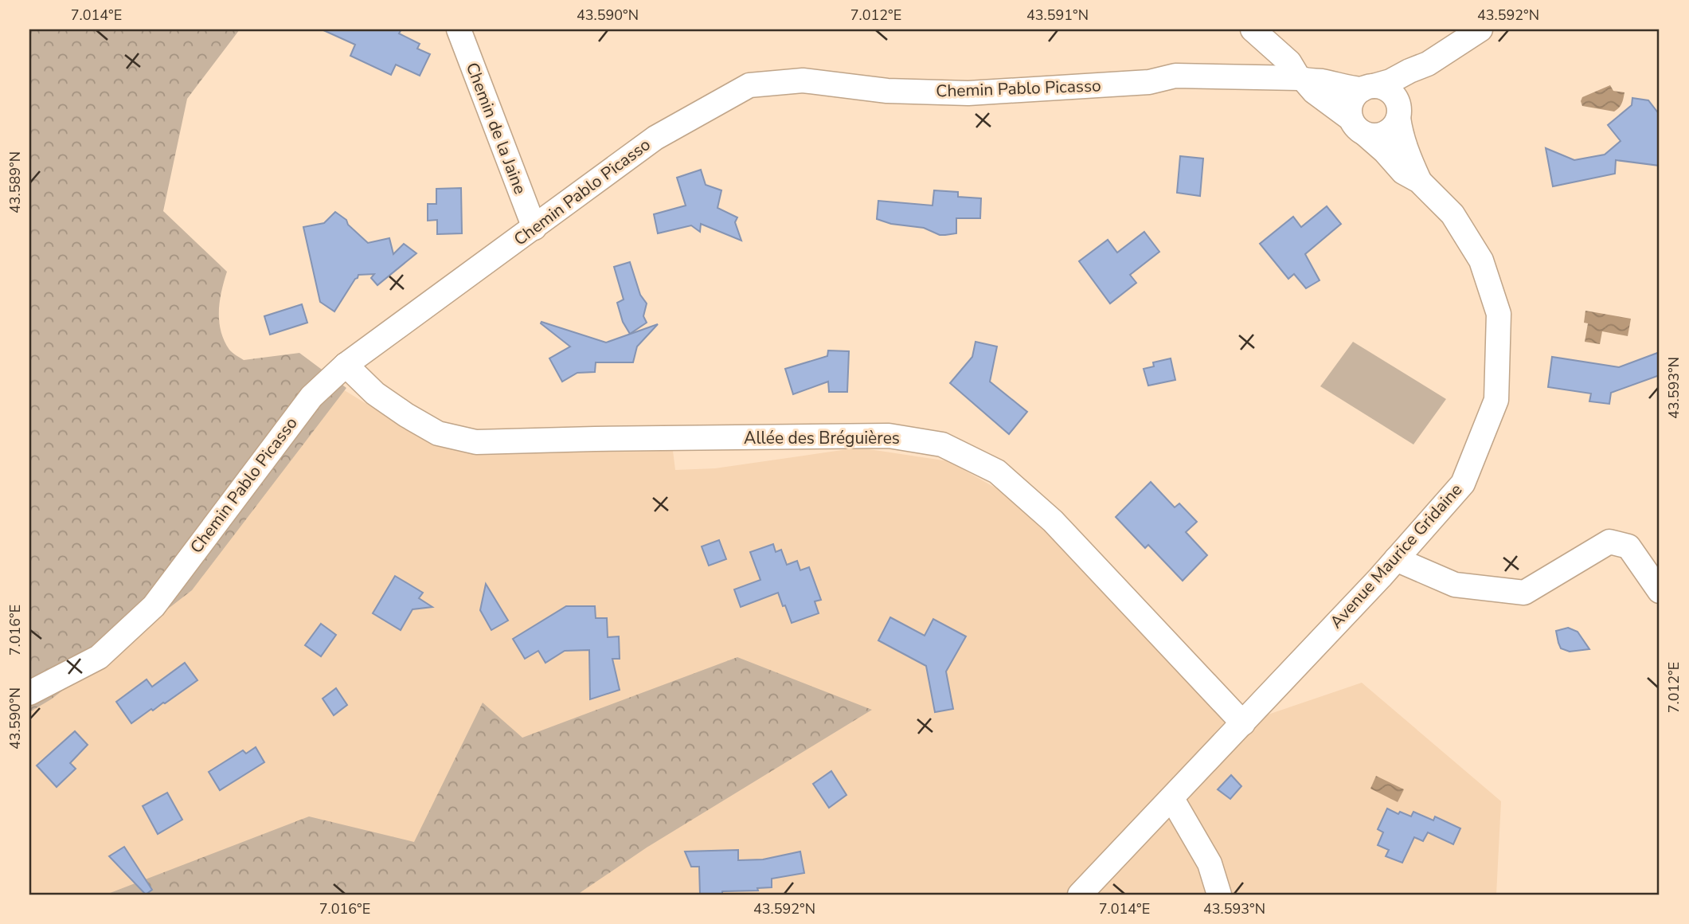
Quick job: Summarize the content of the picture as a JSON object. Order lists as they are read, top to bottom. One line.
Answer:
{"streets":{"street":["Chemin Pablo Picasso","Chemin de la Jaine","Allée des Bréguières","Avenue Maurice Gridaine"]},"crossings":[["Chemin Pablo Picasso","Chemin de la Jaine"],["Chemin Pablo Picasso","Allée des Bréguières"],["Chemin Pablo Picasso","Avenue Maurice Gridaine"],["Allée des Bréguières","Avenue Maurice Gridaine"]],"coordinates":["7.014°E","43.590°N","7.012°E","43.591°N","43.592°N","43.589°N","43.593°N","7.016°E"]}
